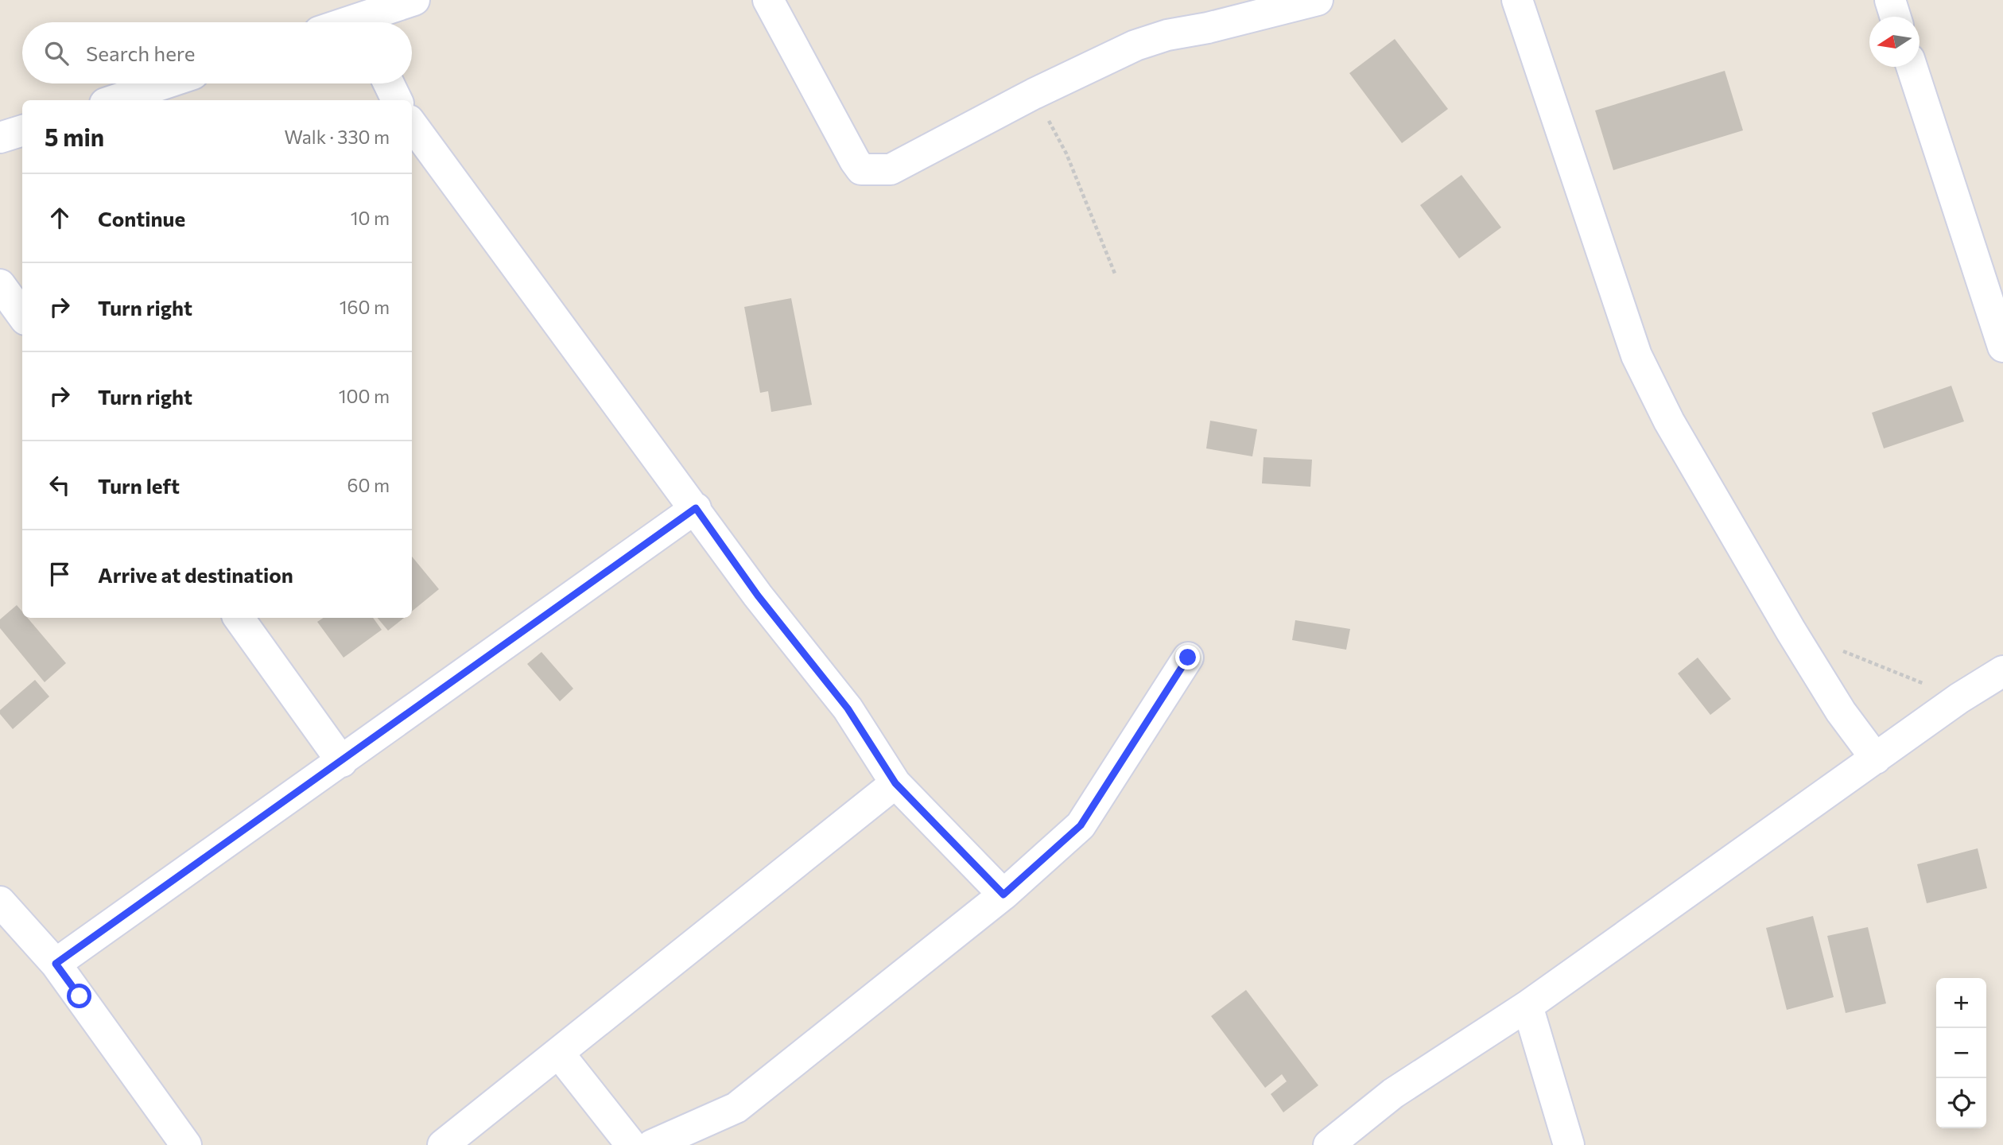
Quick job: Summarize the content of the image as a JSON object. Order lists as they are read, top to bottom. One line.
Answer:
{"north":"left","page":{"search":"Search here","heading":["5 min","Walk · 330 m"],"list":[["Continue","10 m"],["Turn right","160 m"],["Turn right","100 m"],["Turn left","60 m"],"Arrive at destination"],"map_buttons":["+","−"]}}
